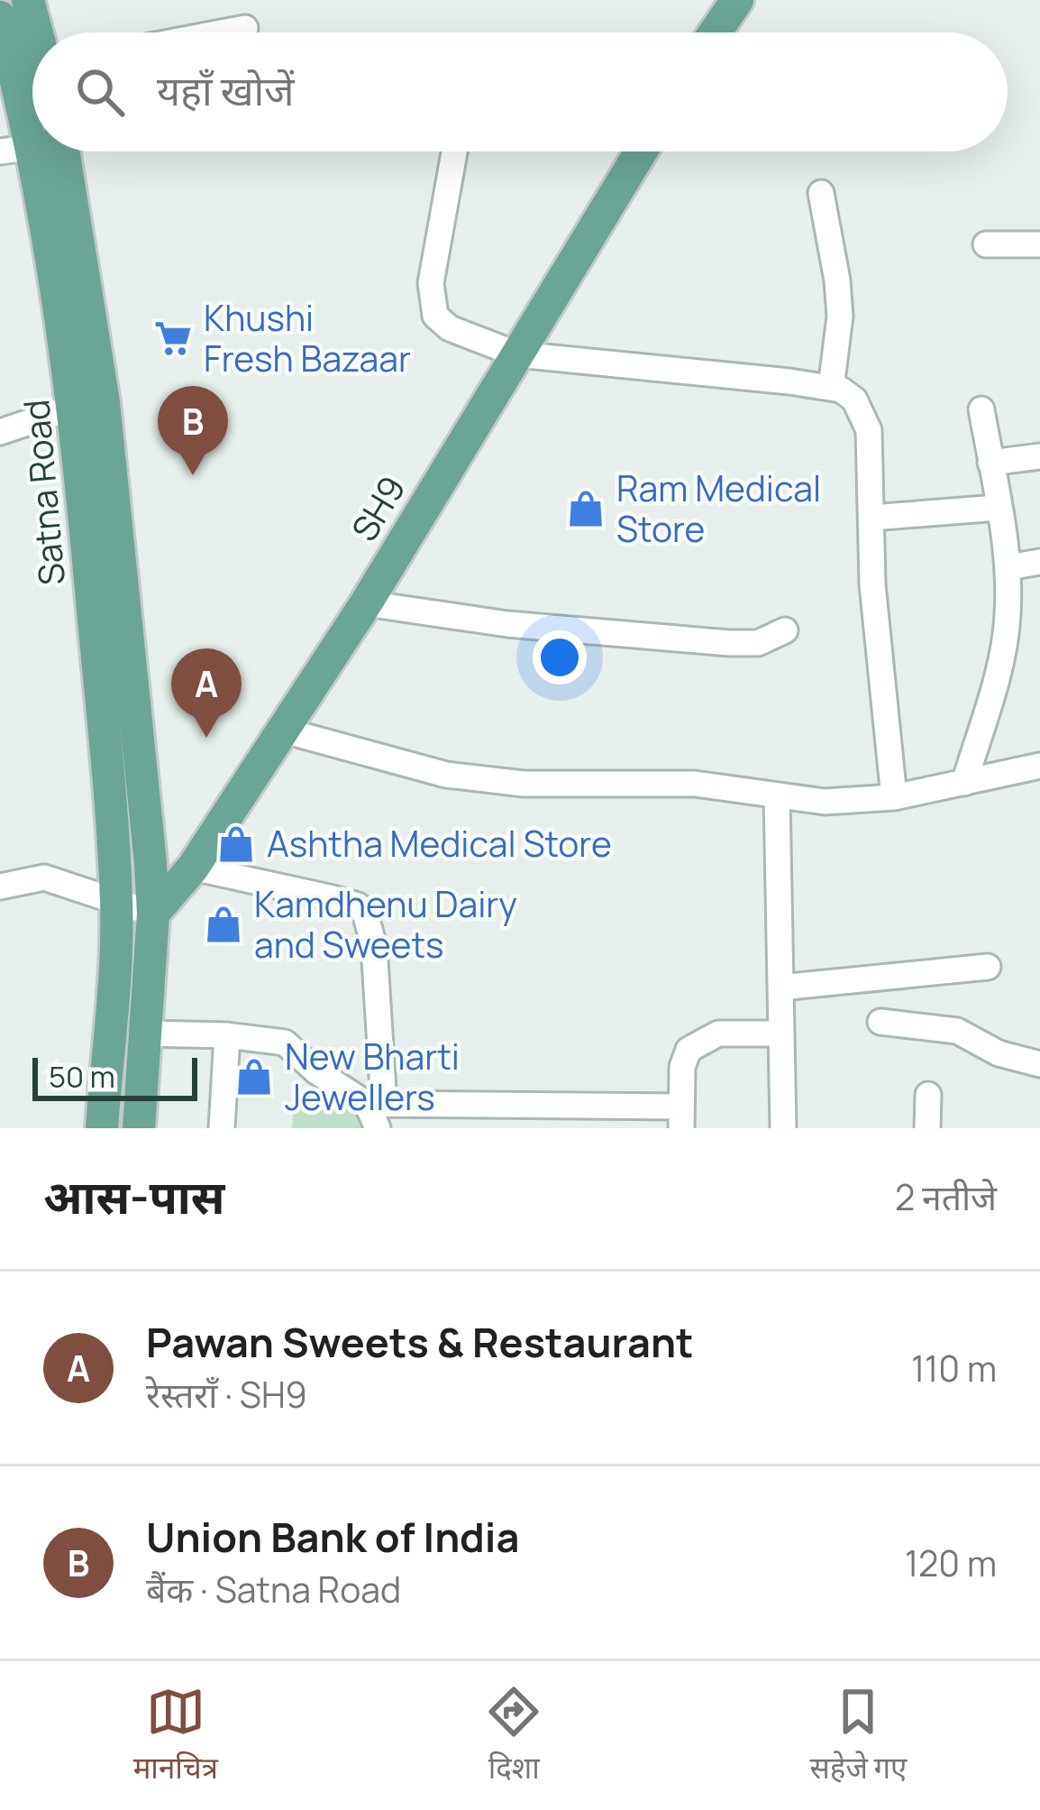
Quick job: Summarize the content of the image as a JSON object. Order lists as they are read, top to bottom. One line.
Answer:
{"streets":{"main road":["Satna Road","SH9"]},"places":{"supermarket":["Khushi Fresh Bazaar"],"shop":["Ram Medical Store","Ashtha Medical Store","Kamdhenu Dairy and Sweets","New Bharti Jewellers"]},"scale_bar":"50 m","page":{"search":"यहाँ खोजें","pins":["B","A"],"scale":"50 m","heading":["आस-पास","2 नतीजे"],"list":[{"mark":"A","name":"Pawan Sweets & Restaurant","note":"रेस्तराँ · SH9","value":"110 m"},{"mark":"B","name":"Union Bank of India","note":"बैंक · Satna Road","value":"120 m"}],"nav":["मानचित्र","दिशा","सहेजे गए"]}}
